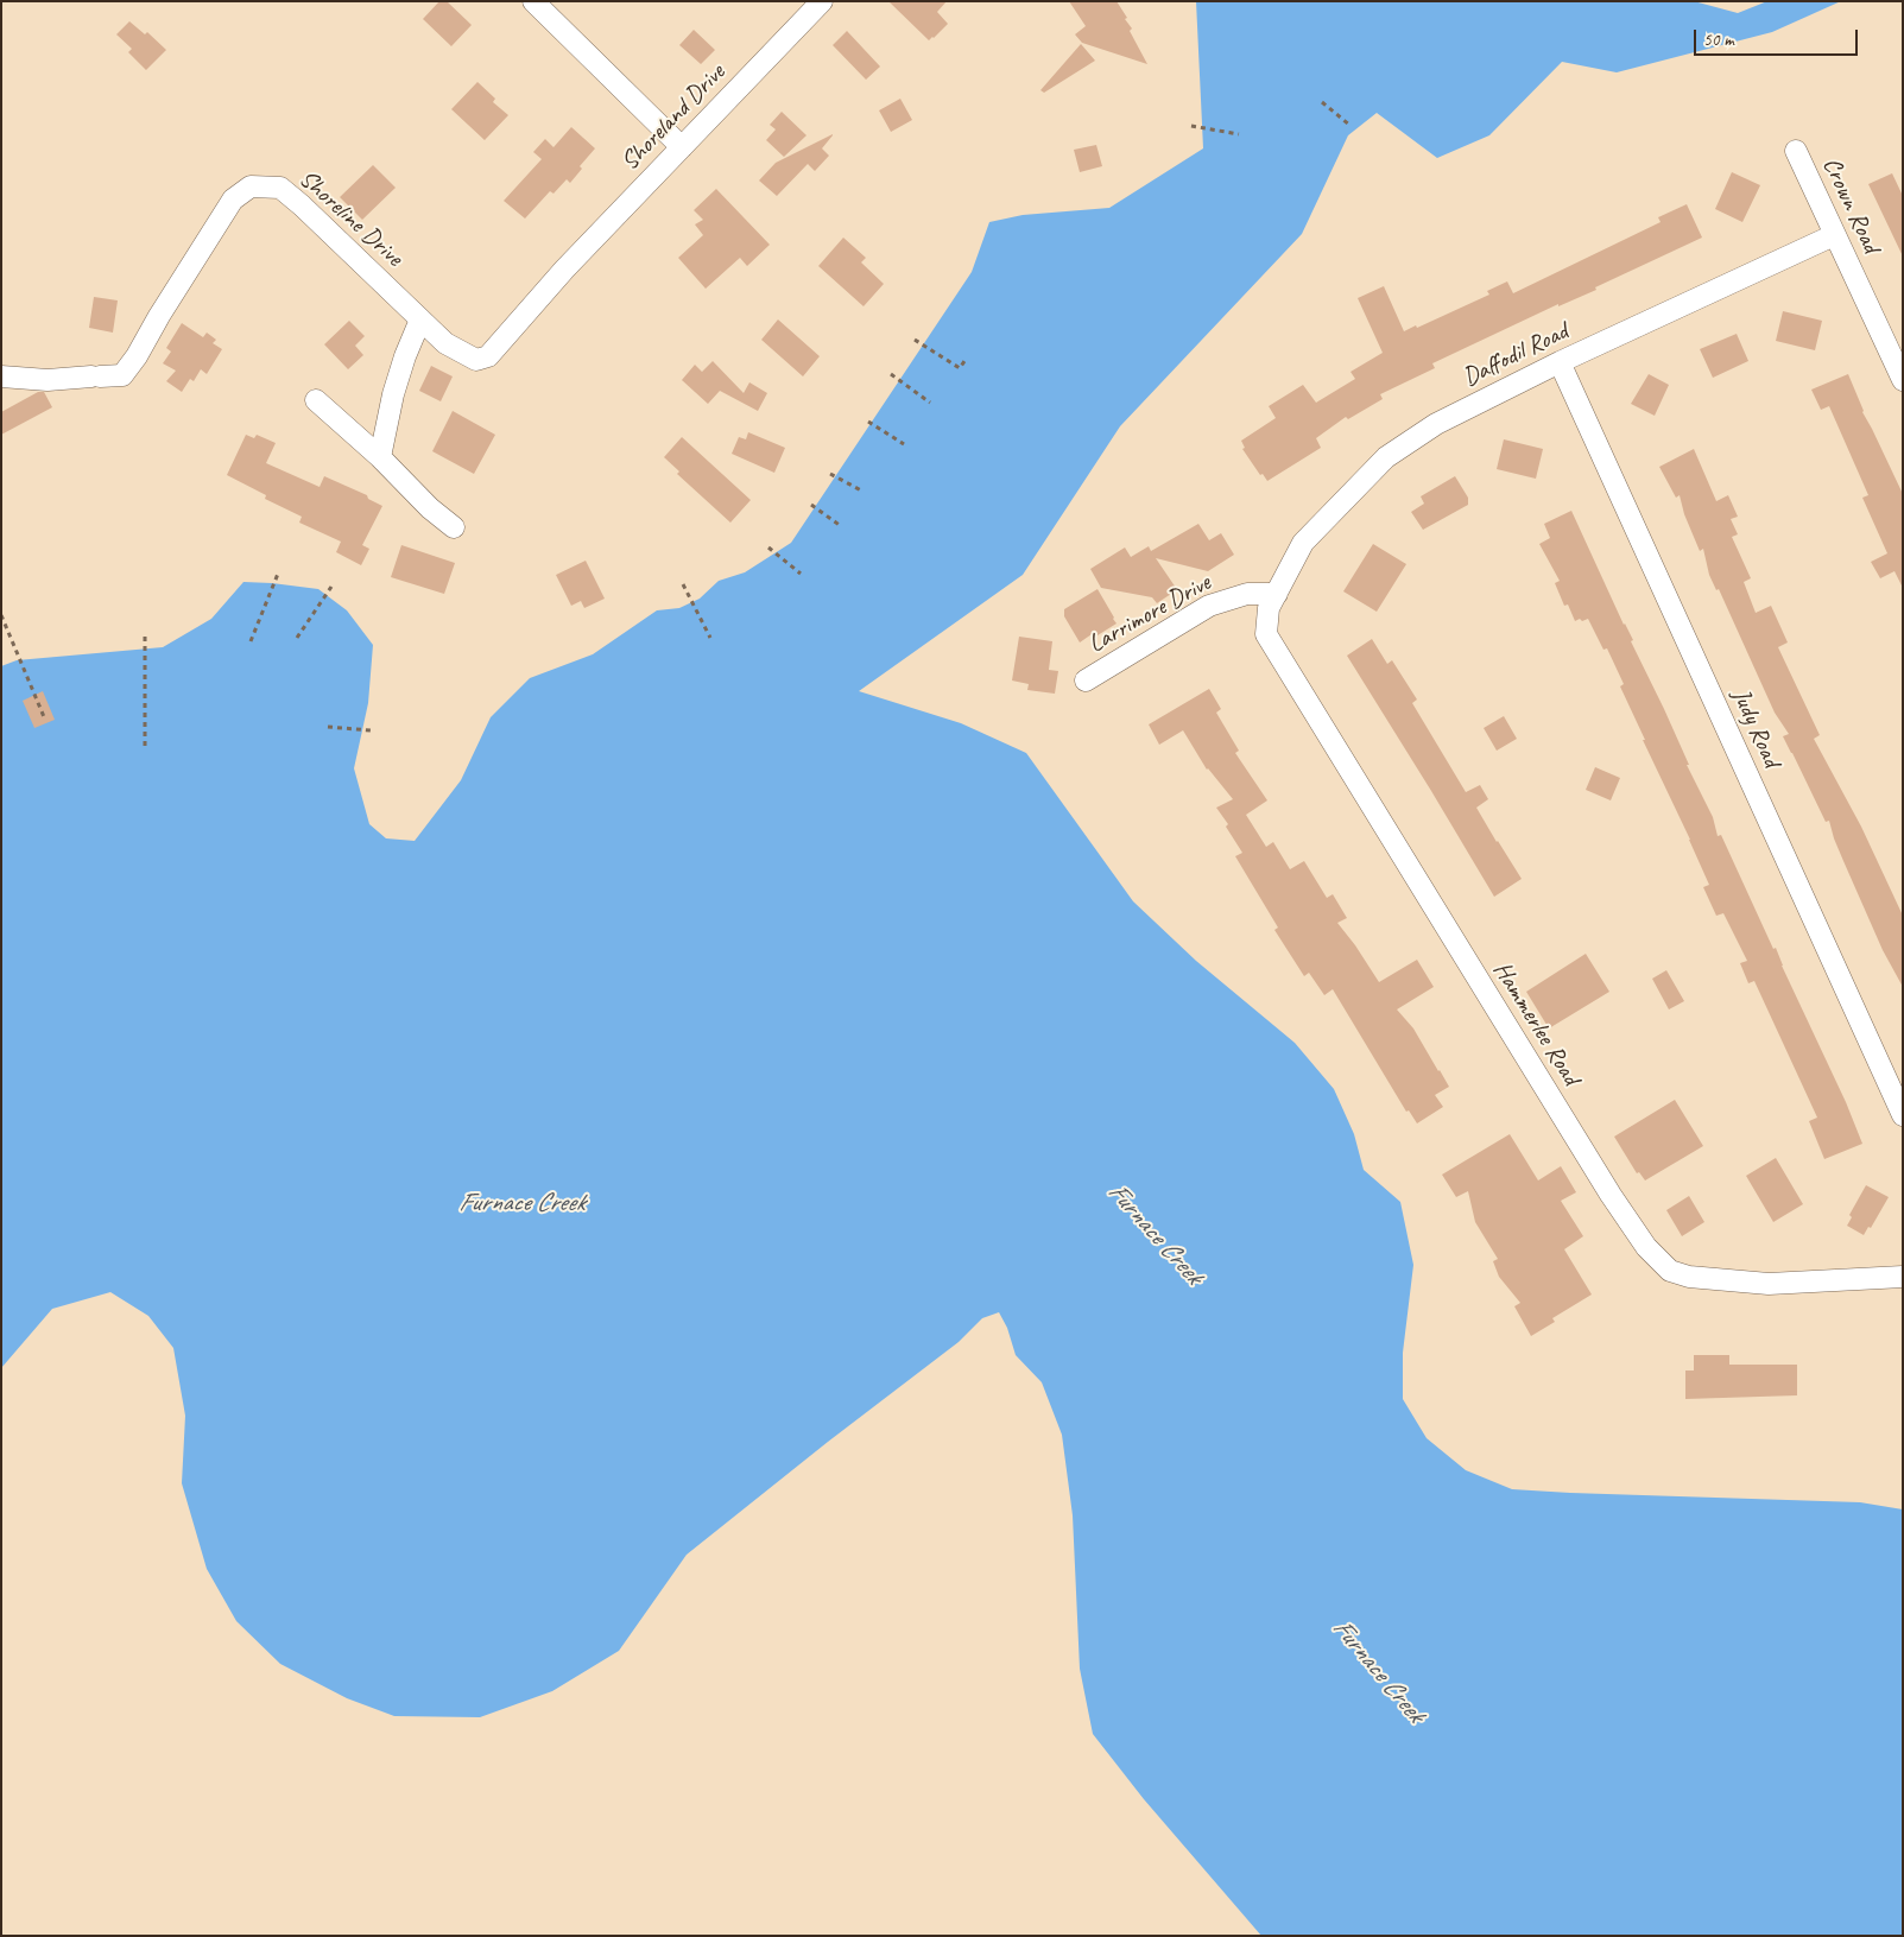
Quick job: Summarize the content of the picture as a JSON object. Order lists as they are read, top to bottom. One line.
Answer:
{"streets":{"street":["Shoreland Drive","Crown Road","Shoreline Drive","Daffodil Road","Larrimore Drive","Judy Road","Hammerlee Road"]},"crossings":[["Shoreland Drive","Shoreline Drive"],["Crown Road","Daffodil Road"],["Daffodil Road","Larrimore Drive"],["Daffodil Road","Judy Road"],["Daffodil Road","Hammerlee Road"],["Larrimore Drive","Hammerlee Road"]],"water":["Furnace Creek"],"scale_bar":"50 m"}
